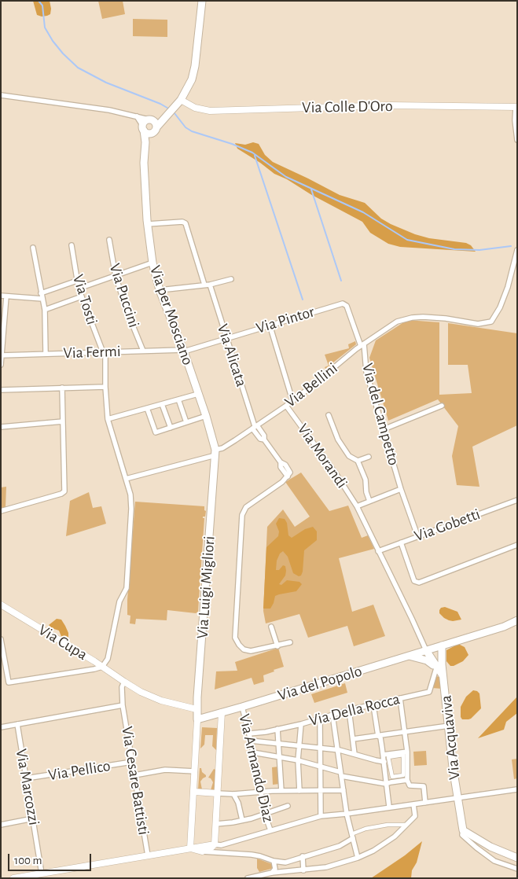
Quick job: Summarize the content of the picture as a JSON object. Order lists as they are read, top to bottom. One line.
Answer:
{"streets":{"main road":["Via per Mosciano","Via Luigi Migliori","Via del Popolo","Via Acquaviva"],"street":["Via Colle D'Oro","Via Puccini","Via Tosti","Via Pintor","Via Fermi","Via Alicata","Via Bellini","Via del Campetto","Via Morandi","Via Gobetti","Via Cupa","Via Della Rocca","Via Armando Diaz","Via Pellico","Via Cesare Battisti","Via Marcozzi"]},"crossings":[["Via Puccini","Via Fermi"],["Via Tosti","Via Fermi"],["Via per Mosciano","Via Pintor"],["Via per Mosciano","Via Fermi"],["Via per Mosciano","Via Alicata"],["Via per Mosciano","Via Bellini"],["Via per Mosciano","Via Luigi Migliori"],["Via Pintor","Via Fermi"],["Via Pintor","Via Alicata"],["Via Pintor","Via Bellini"],["Via Pintor","Via del Campetto"],["Via Alicata","Via Bellini"],["Via Bellini","Via del Campetto"],["Via Bellini","Via Morandi"],["Via Bellini","Via Luigi Migliori"],["Via del Campetto","Via Gobetti"],["Via Luigi Migliori","Via Cupa"],["Via Luigi Migliori","Via del Popolo"],["Via Cupa","Via Cesare Battisti"],["Via del Popolo","Via Acquaviva"],["Via del Popolo","Via Armando Diaz"],["Via Della Rocca","Via Acquaviva"],["Via Della Rocca","Via Armando Diaz"],["Via Pellico","Via Cesare Battisti"],["Via Pellico","Via Marcozzi"]],"scale_bar":"100 m"}
